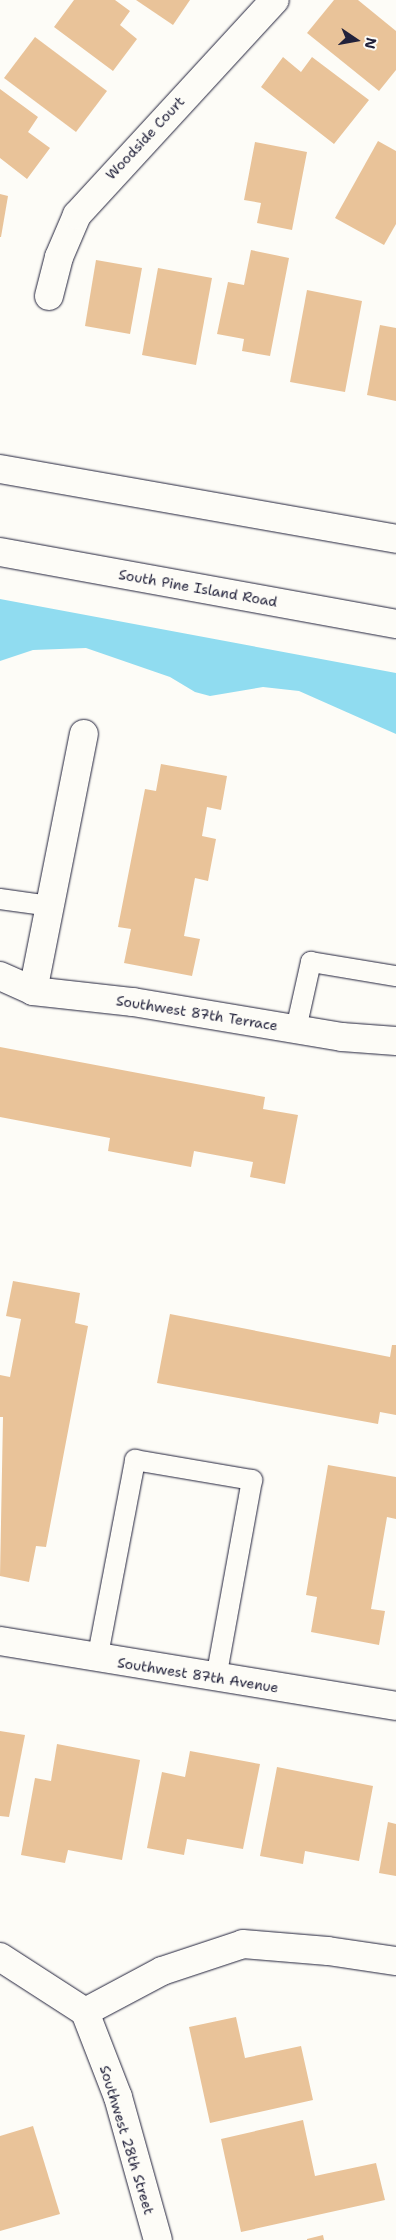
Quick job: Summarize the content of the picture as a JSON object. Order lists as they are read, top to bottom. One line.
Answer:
{"streets":{"street":["Woodside Court","South Pine Island Road","Southwest 87th Terrace","Southwest 87th Avenue","Southwest 28th Street"]},"north":"right"}
